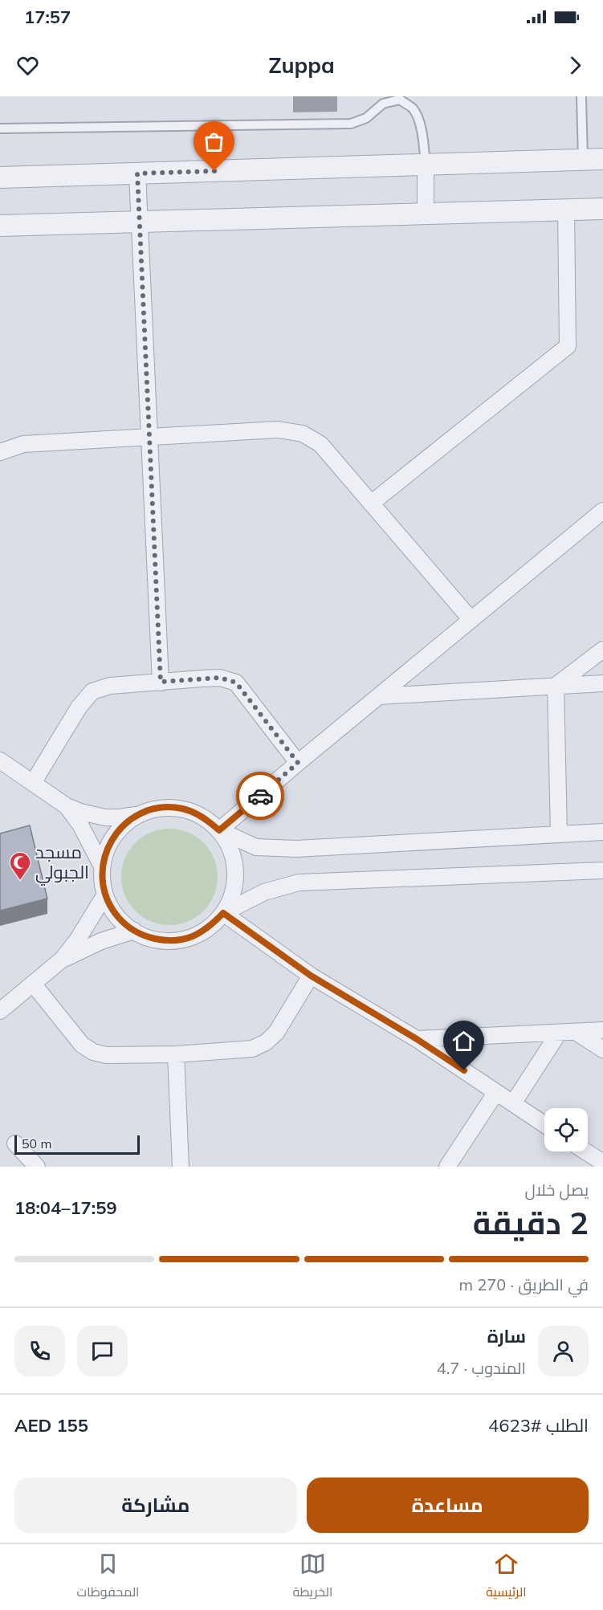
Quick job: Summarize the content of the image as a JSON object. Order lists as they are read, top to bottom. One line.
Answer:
{"places":{"mosque":["مسجد الجبولي"]},"scale_bar":"50 m","page":{"status":"17:57","header":"Zuppa","scale":"50 m","heading":["2 دقيقة","يصل خلال","17:59–18:04"],"panel":["سارة","المندوب · 4.7","الطلب #4623","AED 155"],"bar":"في الطريق · 270 m","buttons":["مساعدة","مشاركة"],"tabs":["الرئيسية","الخريطة","المحفوظات"]}}
